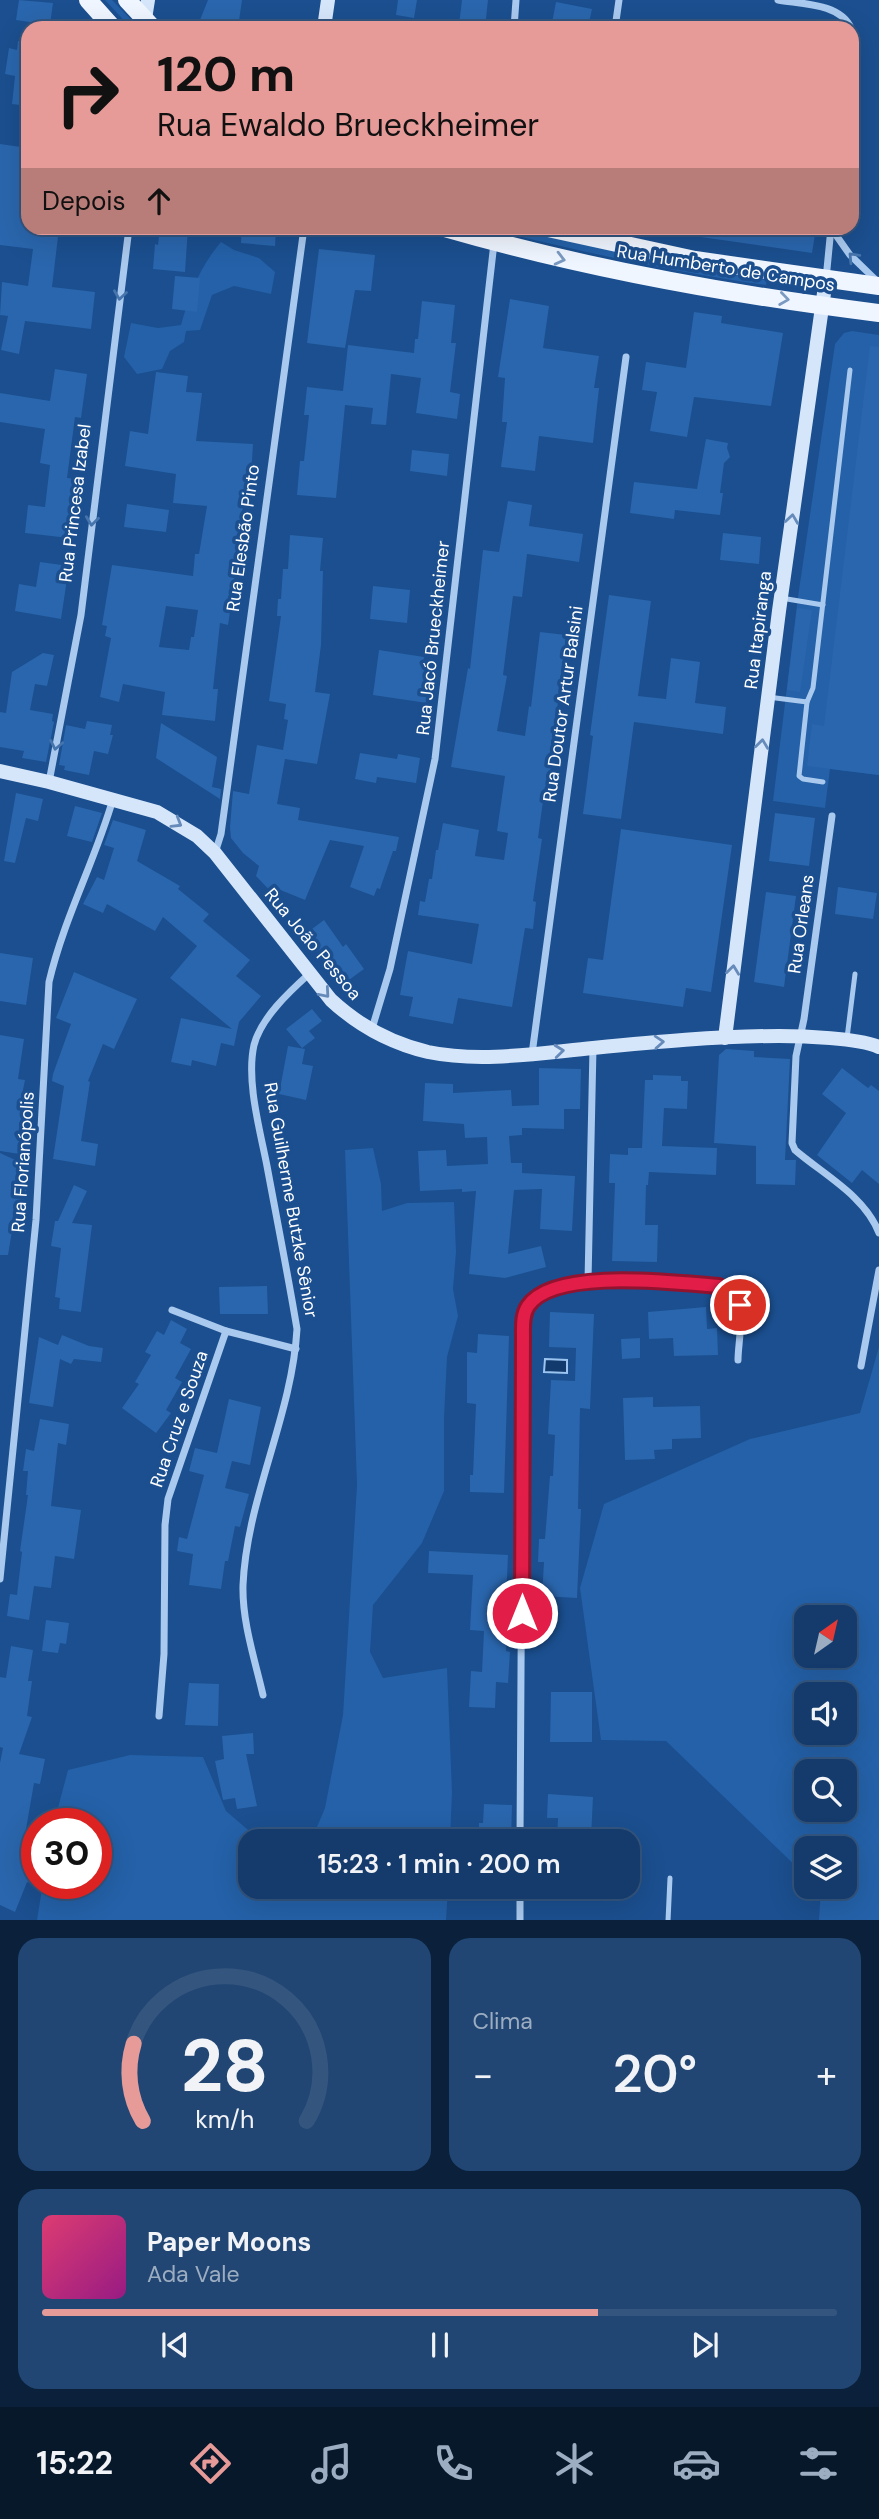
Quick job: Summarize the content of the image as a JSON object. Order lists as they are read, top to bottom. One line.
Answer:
{"streets":{"main road":["Rua Humberto de Campos","Rua Itapiranga","Rua João Pessoa"],"street":["Rua Princesa Izabel","Rua Elesbão Pinto","Rua Jacó Brueckheimer","Rua Doutor Artur Balsini","Rua Orleans","Rua Florianópolis","Rua Guilherme Butzke Sênior","Rua Cruz e Souza"]},"crossings":[["Rua Humberto de Campos","Rua Itapiranga"],["Rua Humberto de Campos","Rua Jacó Brueckheimer"],["Rua Princesa Izabel","Rua João Pessoa"],["Rua Elesbão Pinto","Rua João Pessoa"],["Rua Itapiranga","Rua João Pessoa"],["Rua Jacó Brueckheimer","Rua João Pessoa"],["Rua Doutor Artur Balsini","Rua João Pessoa"],["Rua Orleans","Rua João Pessoa"],["Rua João Pessoa","Rua Florianópolis"],["Rua João Pessoa","Rua Guilherme Butzke Sênior"]],"one_way":["Rua Princesa Izabel","Rua Itapiranga","Rua João Pessoa"],"north":"top right","page":{"turn":["120 m","Rua Ewaldo Brueckheimer"],"then":"Depois","limit":"30","trip":"15:23 · 1 min · 200 m","tile":"Clima","heat":["−","20°","+"],"song":["Paper Moons","Ada Vale"],"tabs":"15:22","gauge":["28","km/h"]}}
